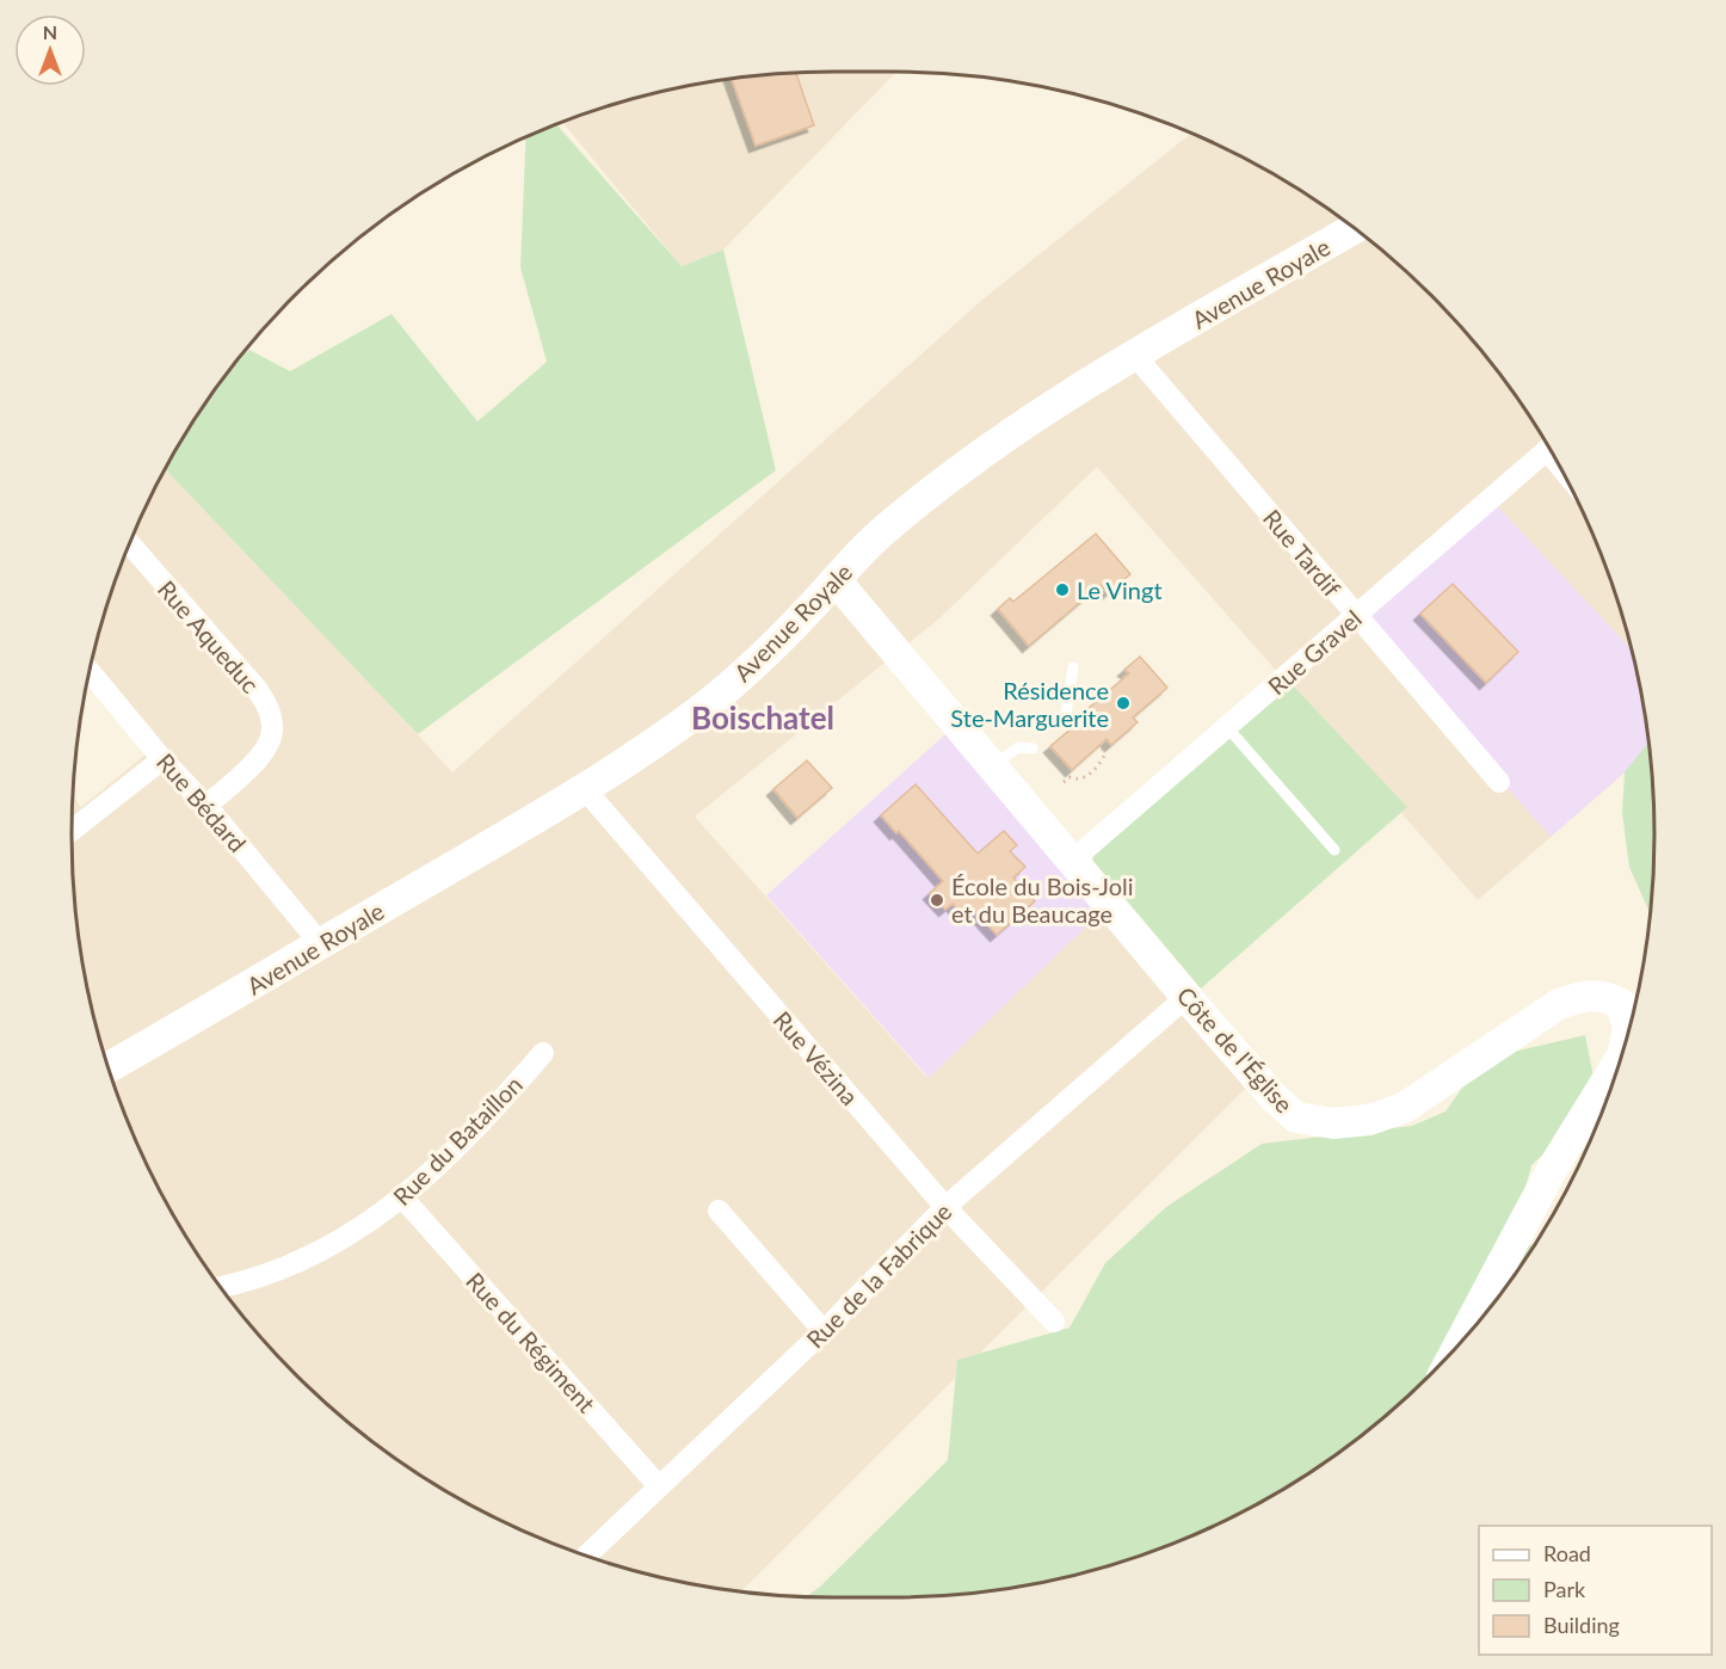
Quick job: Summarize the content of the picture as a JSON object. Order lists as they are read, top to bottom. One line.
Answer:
{"streets":{"main road":["Avenue Royale","Côte de l'Église"],"street":["Rue Tardif","Rue Aqueduc","Rue Gravel","Rue Bédard","Rue Vézina","Rue du Bataillon","Rue de la Fabrique","Rue du Régiment"]},"crossings":[["Avenue Royale","Rue Tardif"],["Avenue Royale","Rue Bédard"],["Avenue Royale","Côte de l'Église"],["Avenue Royale","Rue Vézina"],["Rue Tardif","Rue Gravel"],["Rue Aqueduc","Rue Bédard"],["Rue Gravel","Côte de l'Église"],["Côte de l'Église","Rue de la Fabrique"],["Rue Vézina","Rue de la Fabrique"],["Rue du Bataillon","Rue du Régiment"],["Rue de la Fabrique","Rue du Régiment"]],"districts":["Boischatel"],"places":["Le Vingt","Résidence Ste-Marguerite","École du Bois-Joli et du Beaucage"],"legend":["Road","Park","Building"],"north":"top"}
